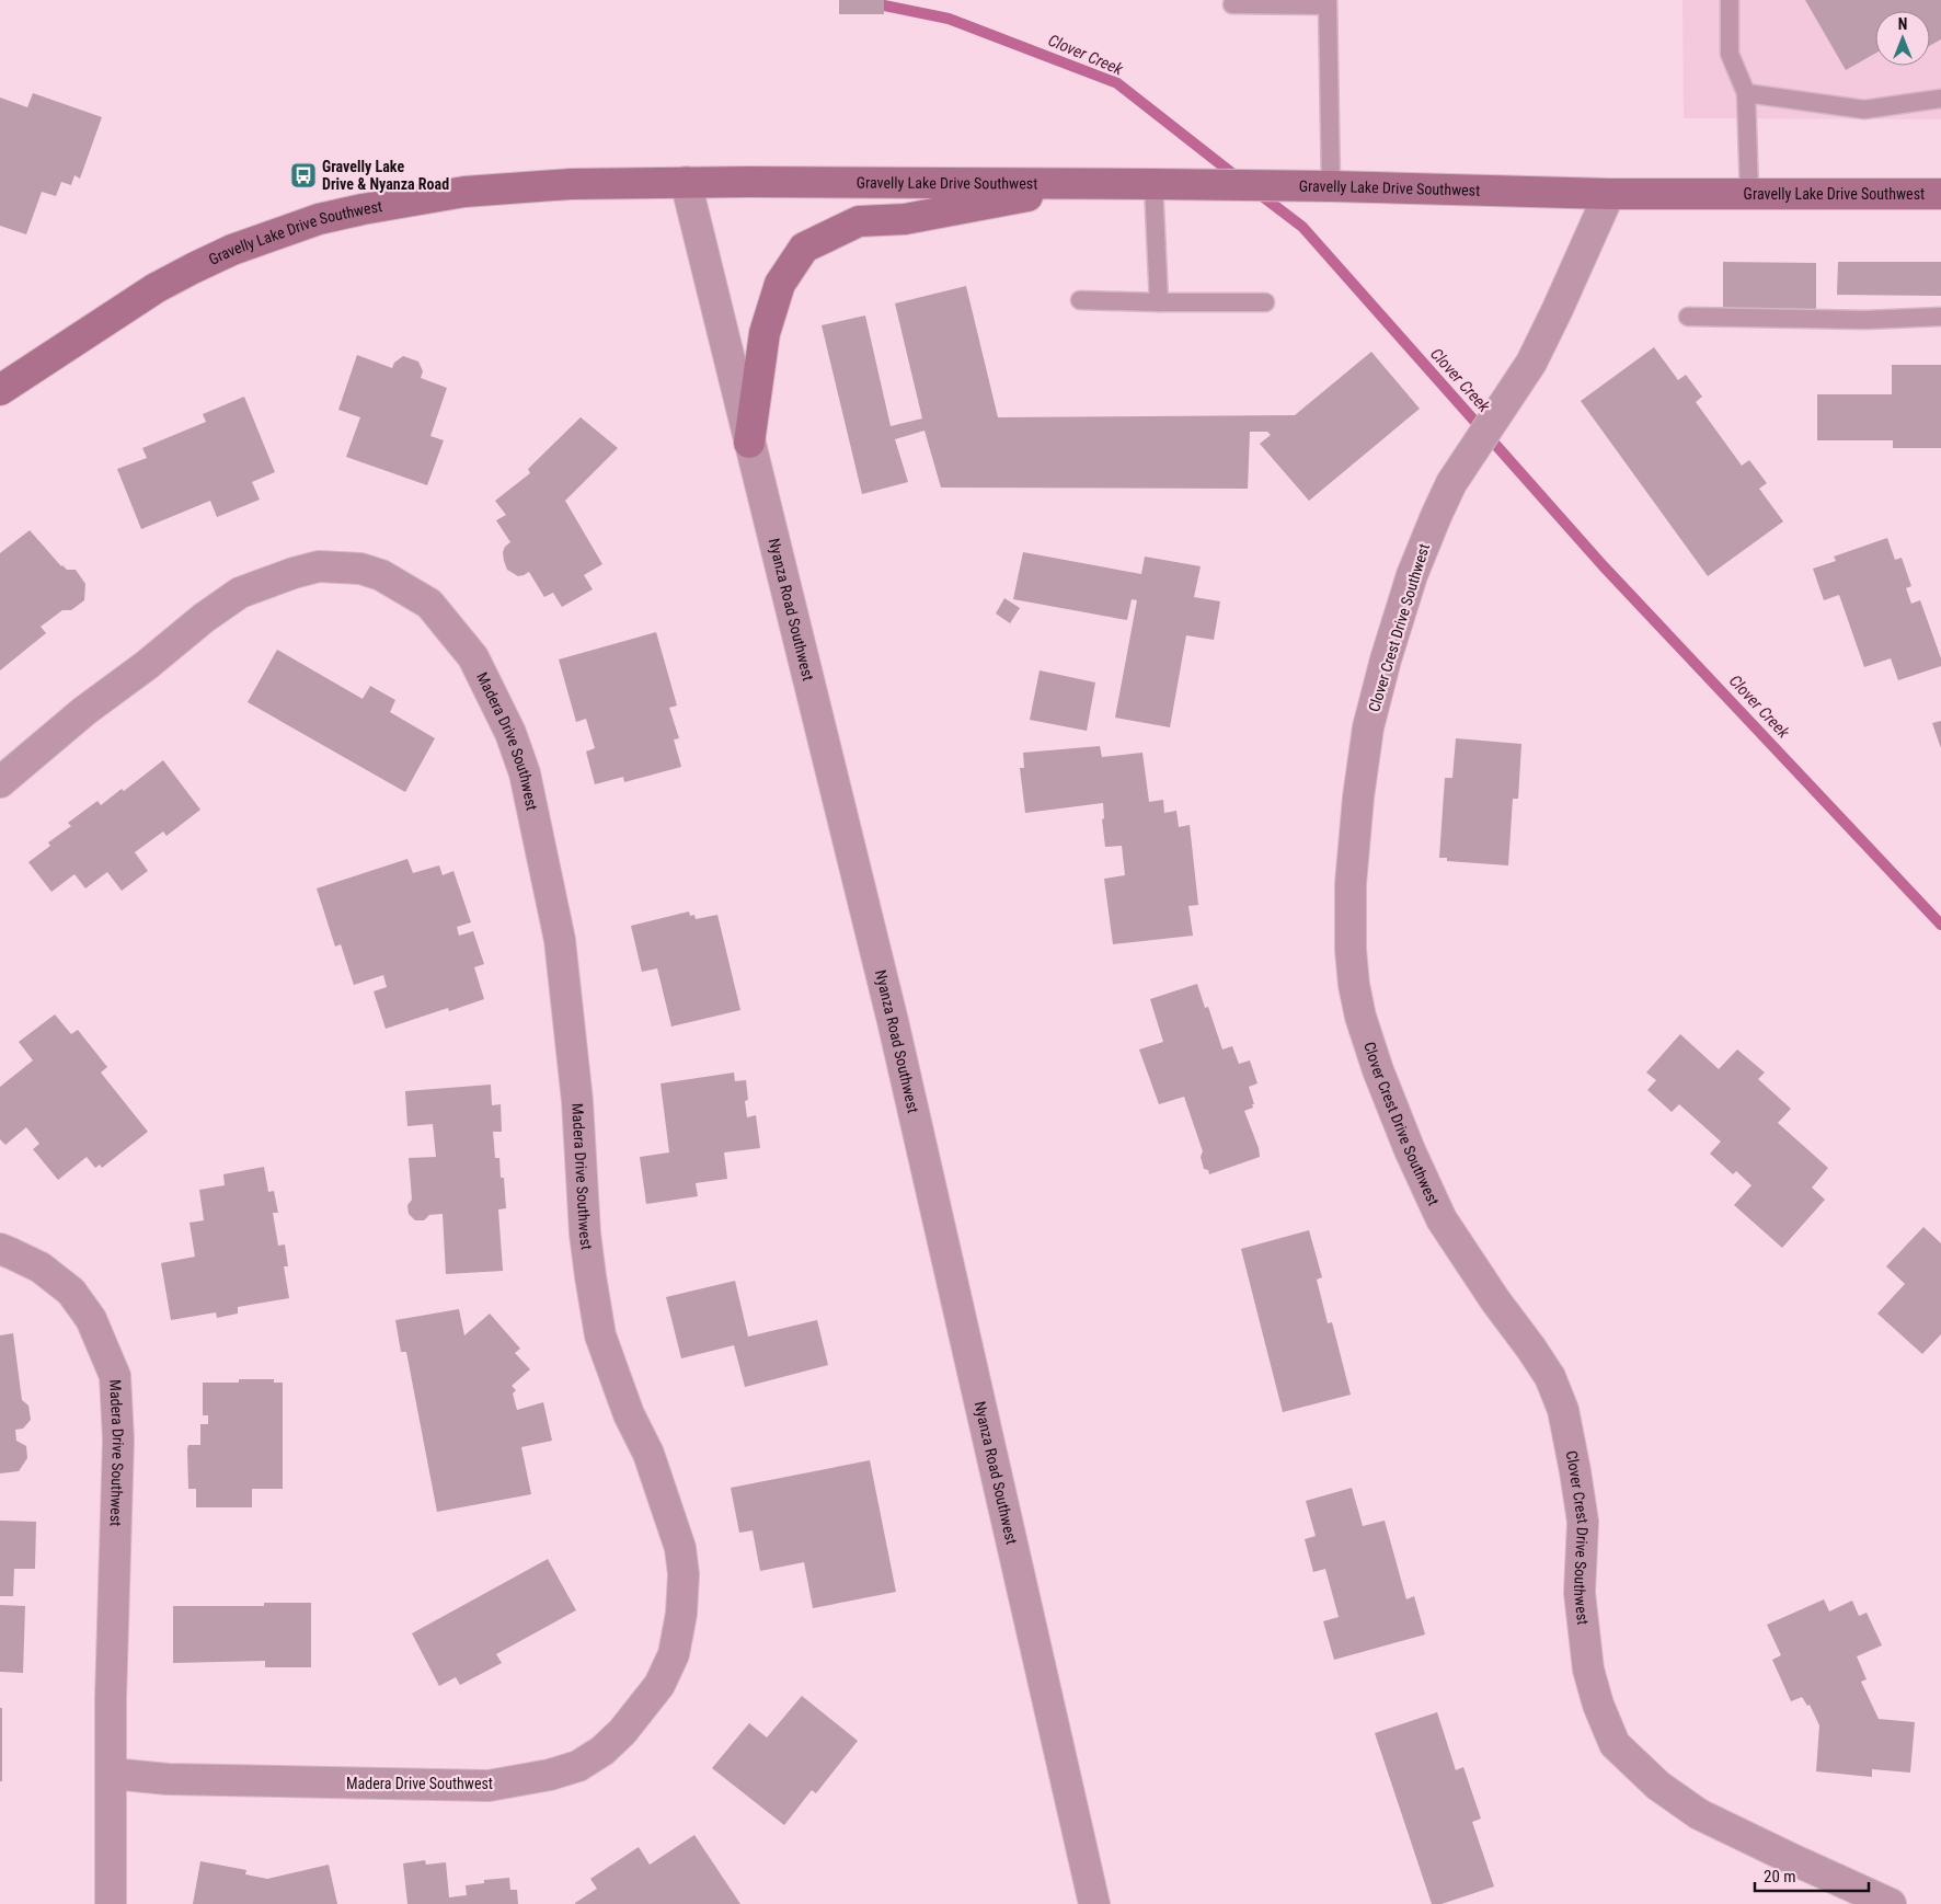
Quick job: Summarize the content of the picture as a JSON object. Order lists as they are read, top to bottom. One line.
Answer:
{"streets":{"main road":["Gravelly Lake Drive Southwest"],"street":["Nyanza Road Southwest","Clover Crest Drive Southwest","Madera Drive Southwest"]},"crossings":[["Gravelly Lake Drive Southwest","Nyanza Road Southwest"],["Gravelly Lake Drive Southwest","Clover Crest Drive Southwest"]],"water":["Clover Creek"],"places":{"bus stop":["Gravelly Lake Drive & Nyanza Road"]},"scale_bar":"20 m","north":"top"}
